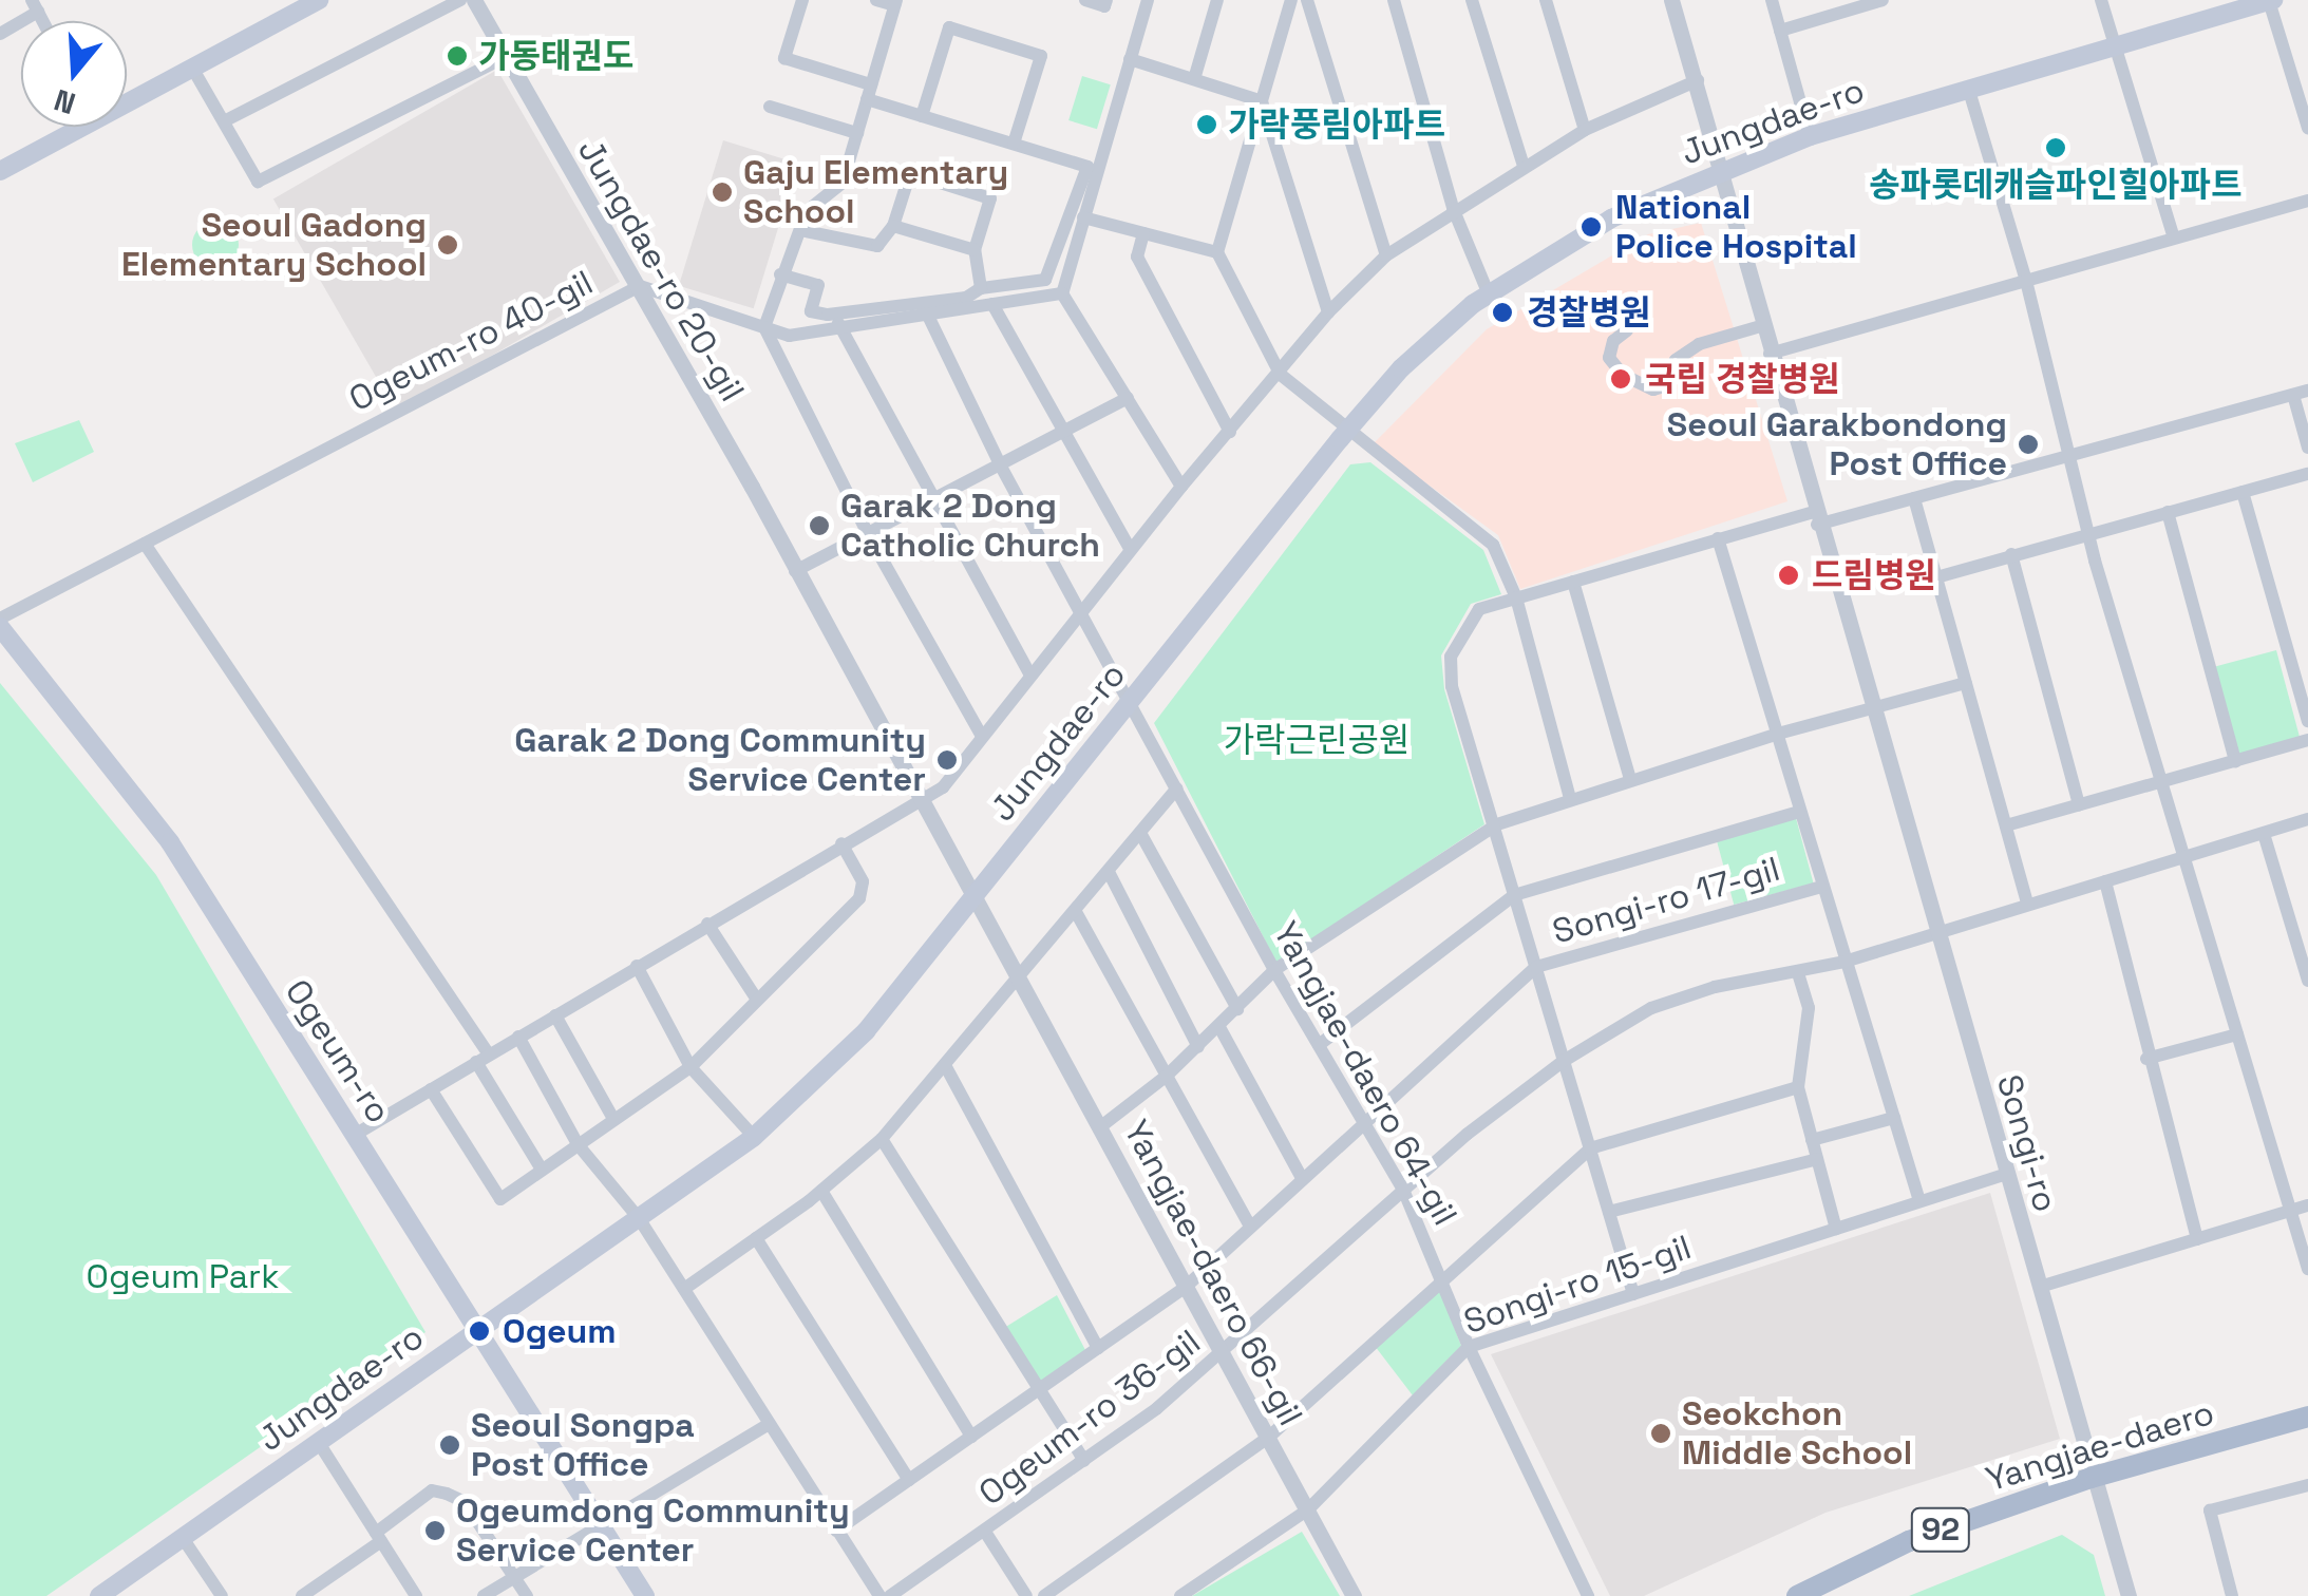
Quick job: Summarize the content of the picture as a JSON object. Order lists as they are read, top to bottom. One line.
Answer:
{"streets":{"main road":["Jungdae-ro","Ogeum-ro","Yangjae-daero","92"],"street":["Jungdae-ro 20-gil","Ogeum-ro 40-gil","Songi-ro 17-gil","Yangjae-daero 64-gil","Songi-ro","Yangjae-daero 66-gil","Songi-ro 15-gil","Ogeum-ro 36-gil"]},"crossings":[["Jungdae-ro","Jungdae-ro 20-gil"],["Jungdae-ro","Ogeum-ro"],["Jungdae-ro","Yangjae-daero 64-gil"],["Jungdae-ro","Songi-ro"],["Jungdae-ro","Yangjae-daero 66-gil"],["Jungdae-ro 20-gil","Ogeum-ro 40-gil"],["Jungdae-ro 20-gil","Yangjae-daero 66-gil"],["Ogeum-ro 40-gil","Yangjae-daero 64-gil"],["Songi-ro 17-gil","Yangjae-daero 64-gil"],["Songi-ro 17-gil","Yangjae-daero 66-gil"],["Yangjae-daero 64-gil","Songi-ro 15-gil"],["Yangjae-daero 64-gil","Ogeum-ro 36-gil"],["Songi-ro","Songi-ro 15-gil"],["Songi-ro","Ogeum-ro 36-gil"],["Songi-ro","Yangjae-daero"],["Yangjae-daero 66-gil","Songi-ro 15-gil"],["Yangjae-daero 66-gil","Ogeum-ro 36-gil"]],"parks":["가락근린공원","Ogeum Park"],"places":["가동태권도","가락풍림아파트","송파롯데캐슬파인힐아파트","Gaju Elementary School","National Police Hospital","Seoul Gadong Elementary School","경찰병원","국립 경찰병원","Seoul Garakbondong Post Office","Garak 2 Dong Catholic Church","드림병원","Garak 2 Dong Community Service Center","Ogeum","Seokchon Middle School","Seoul Songpa Post Office","Ogeumdong Community Service Center"],"north":"bottom"}
